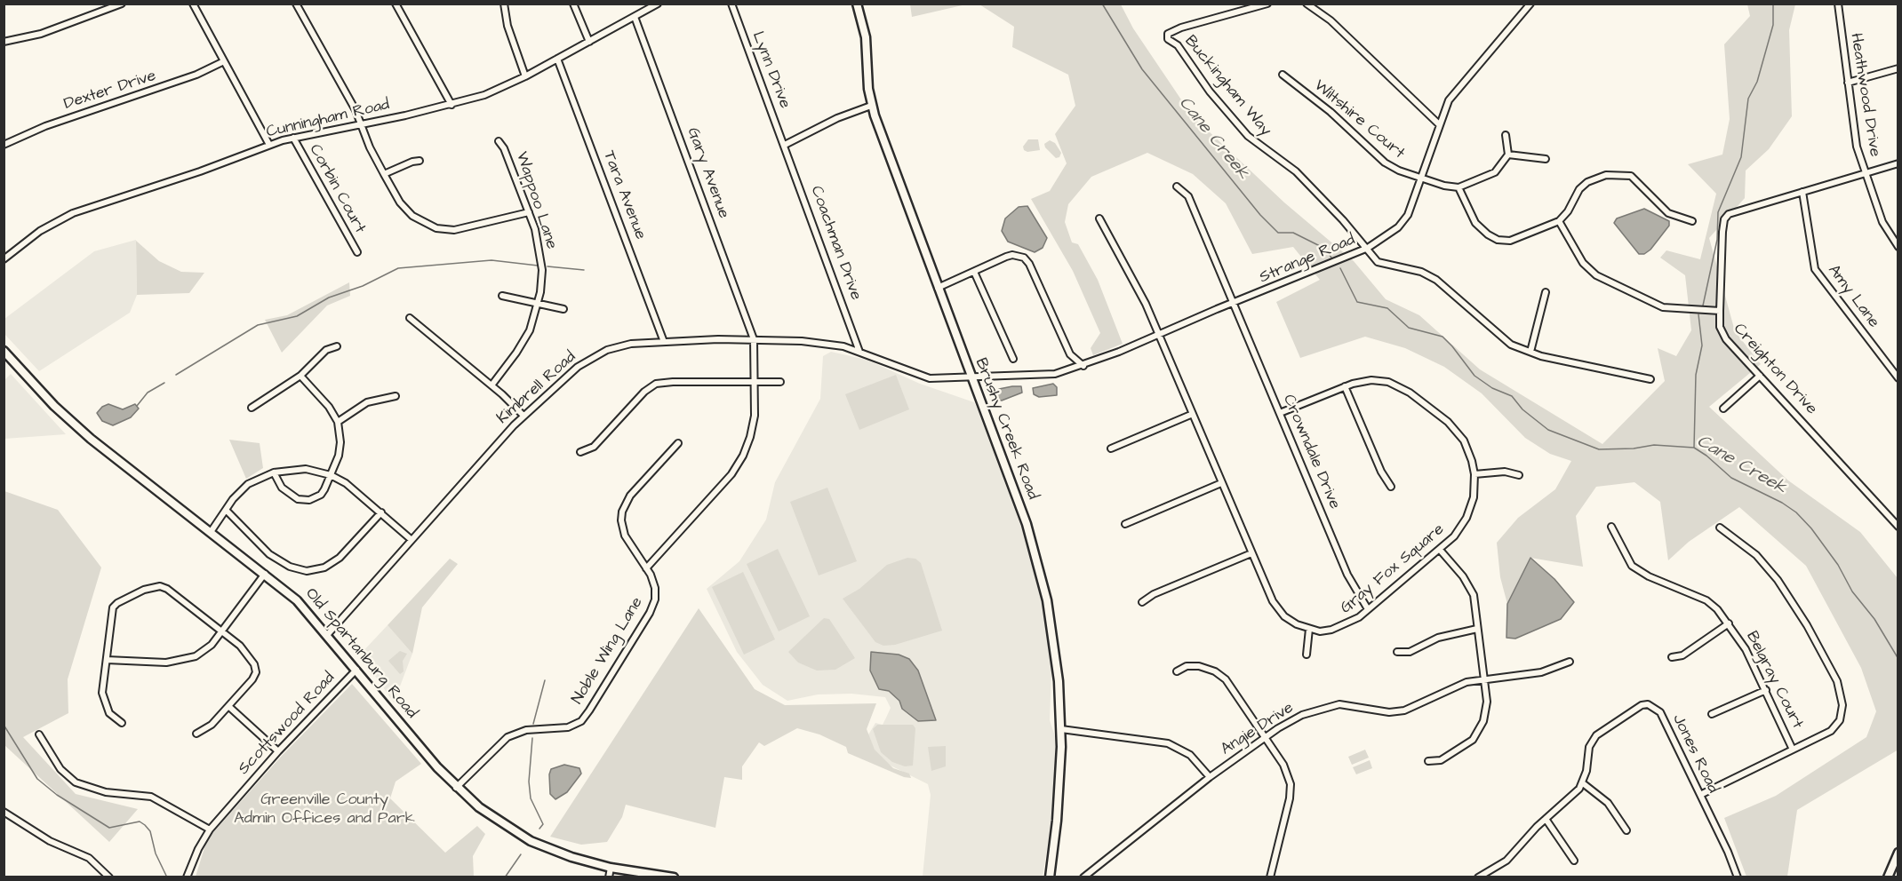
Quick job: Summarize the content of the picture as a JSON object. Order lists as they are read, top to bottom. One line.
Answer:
{"streets":{"street":["Lynn Drive","Buckingham Way","Dexter Drive","Heathwood Drive","Cunningham Road","Wiltshire Court","Gary Avenue","Corbin Court","Tara Avenue","Wappoo Lane","Coachman Drive","Strange Road","Amy Lane","Creighton Drive","Kimbrell Road","Brushy Creek Road","Crowndale Drive","Gray Fox Square","Noble Wing Lane","Old Spartanburg Road","Belgray Court","Scottswood Road","Angie Drive","Jones Road"]},"crossings":[["Lynn Drive","Coachman Drive"],["Buckingham Way","Strange Road"],["Heathwood Drive","Creighton Drive"],["Cunningham Road","Gary Avenue"],["Cunningham Road","Corbin Court"],["Cunningham Road","Tara Avenue"],["Wiltshire Court","Strange Road"],["Gary Avenue","Kimbrell Road"],["Tara Avenue","Kimbrell Road"],["Coachman Drive","Kimbrell Road"],["Strange Road","Kimbrell Road"],["Strange Road","Brushy Creek Road"],["Strange Road","Crowndale Drive"],["Strange Road","Gray Fox Square"],["Amy Lane","Creighton Drive"],["Kimbrell Road","Brushy Creek Road"],["Kimbrell Road","Old Spartanburg Road"],["Crowndale Drive","Gray Fox Square"],["Noble Wing Lane","Old Spartanburg Road"],["Old Spartanburg Road","Scottswood Road"]],"water":["Cane Creek"],"parks":["Greenville County Admin Offices and Park"]}
